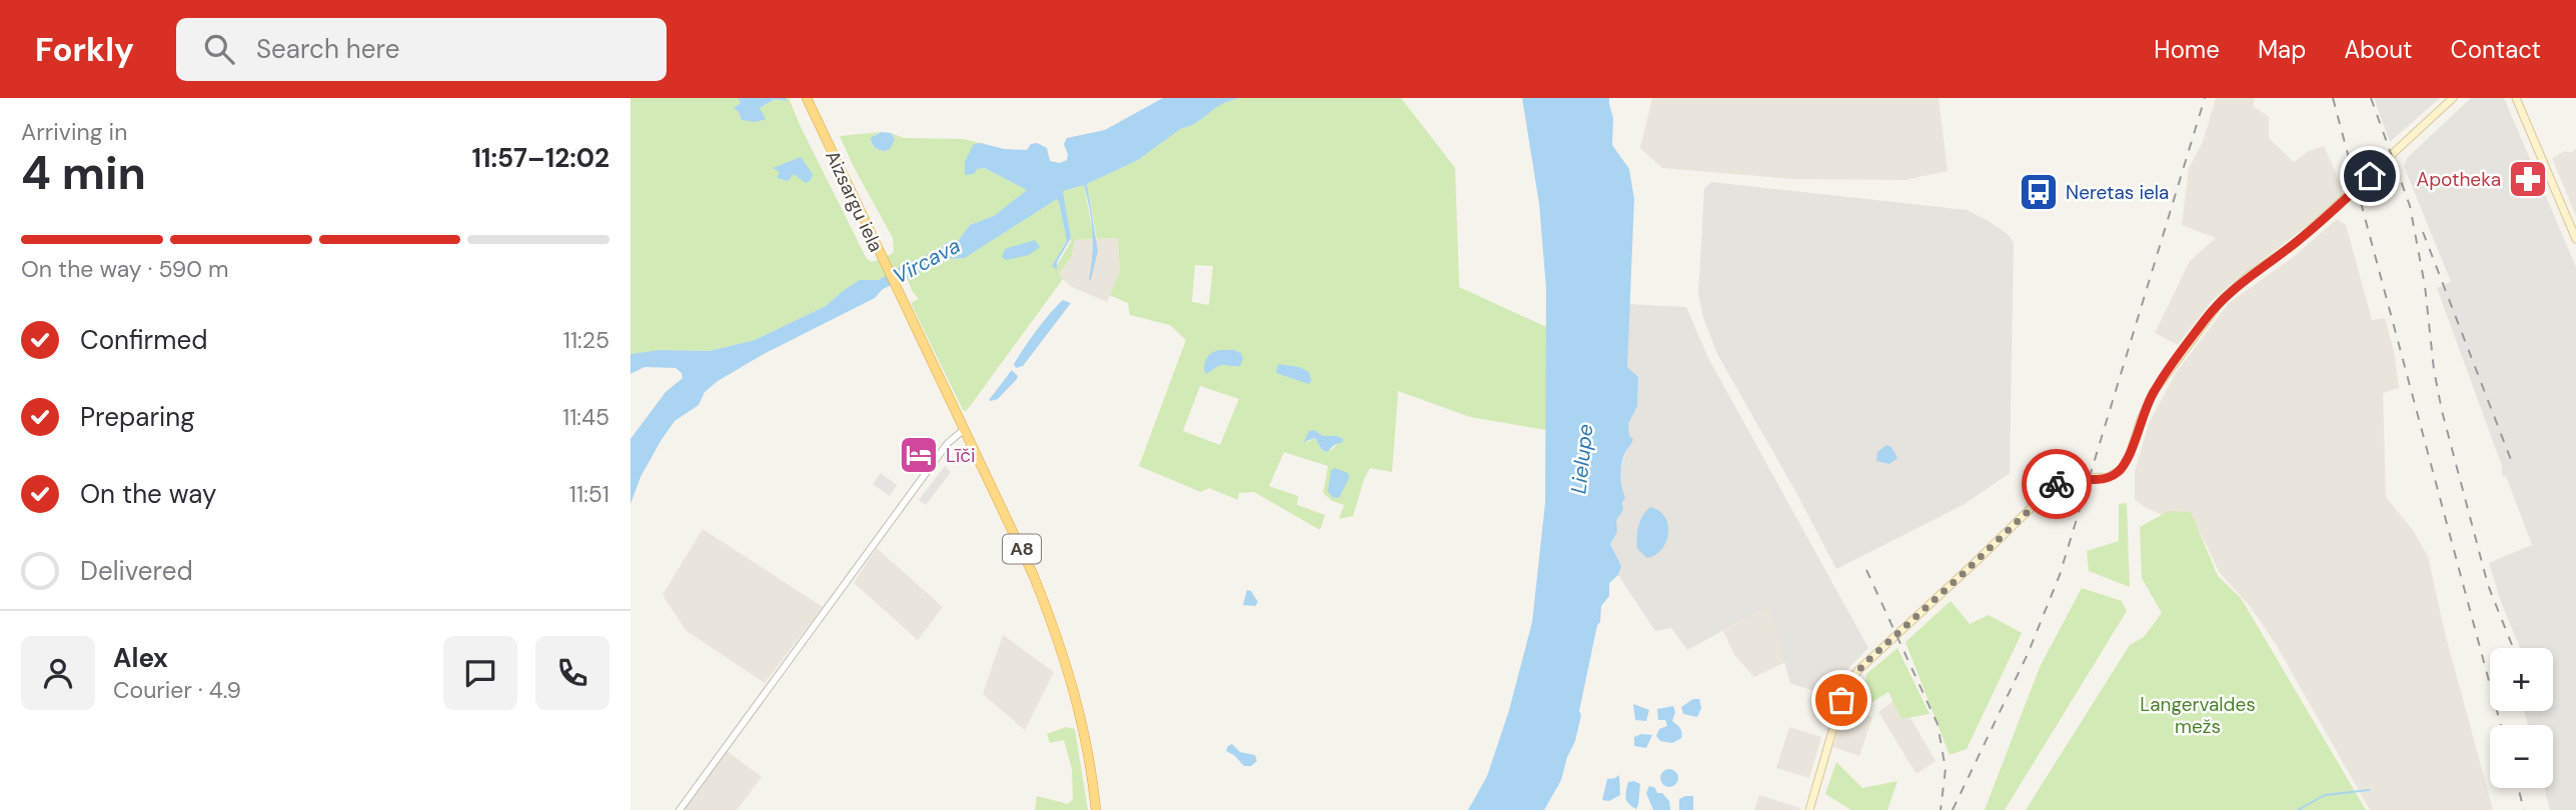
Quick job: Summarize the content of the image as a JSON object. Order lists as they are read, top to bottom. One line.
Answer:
{"streets":{"highway":["Aizsargu iela","A8"]},"crossings":[["Aizsargu iela","A8"]],"water":["Vircava","Lielupe"],"parks":["Langervaldes mežs"],"places":{"pharmacy":["Apotheka"],"bus stop":["Neretas iela"],"hotel":["Līči"]},"page":{"header":"Forkly","search":"Search here","nav":["Home","Map","About","Contact"],"heading":["4 min","Arriving in","11:57–12:02"],"panel":["Alex","Courier · 4.9"],"bar":"On the way · 590 m","list":[["Confirmed","11:25"],["Preparing","11:45"],["On the way","11:51"],"Delivered"],"map_buttons":["+","−"]}}
